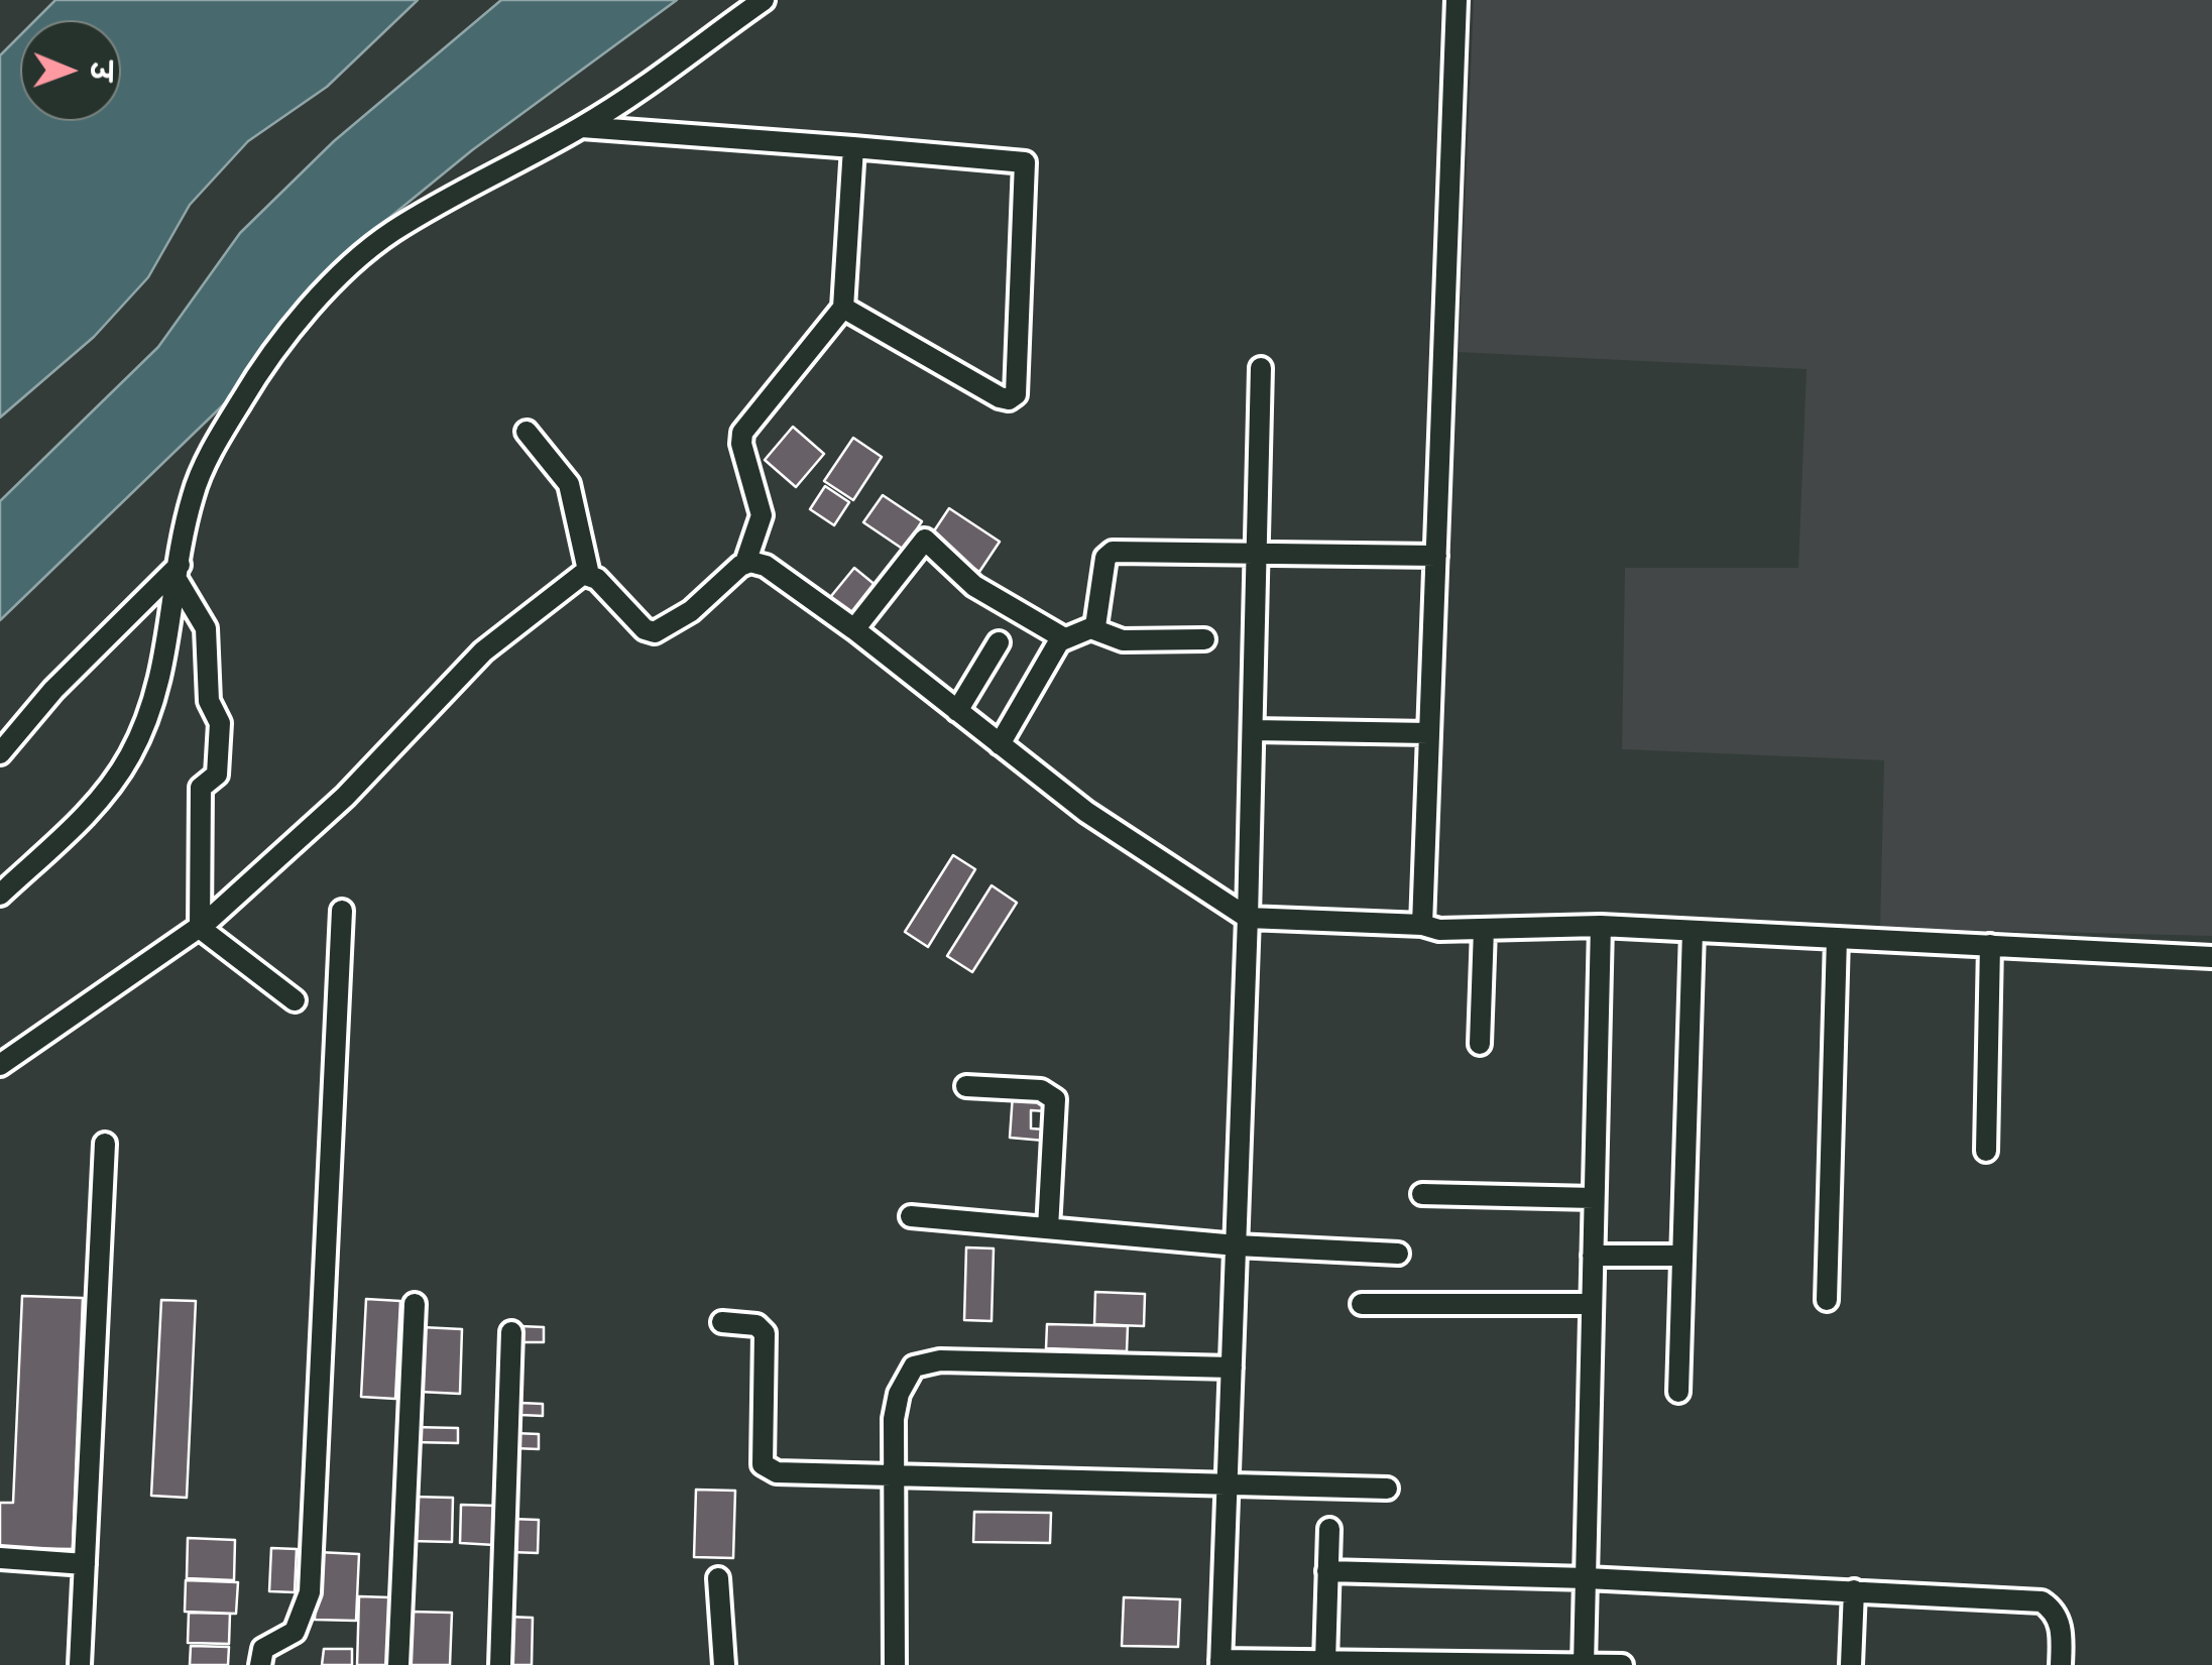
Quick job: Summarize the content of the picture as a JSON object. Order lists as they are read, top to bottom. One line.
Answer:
{"north":"right"}
